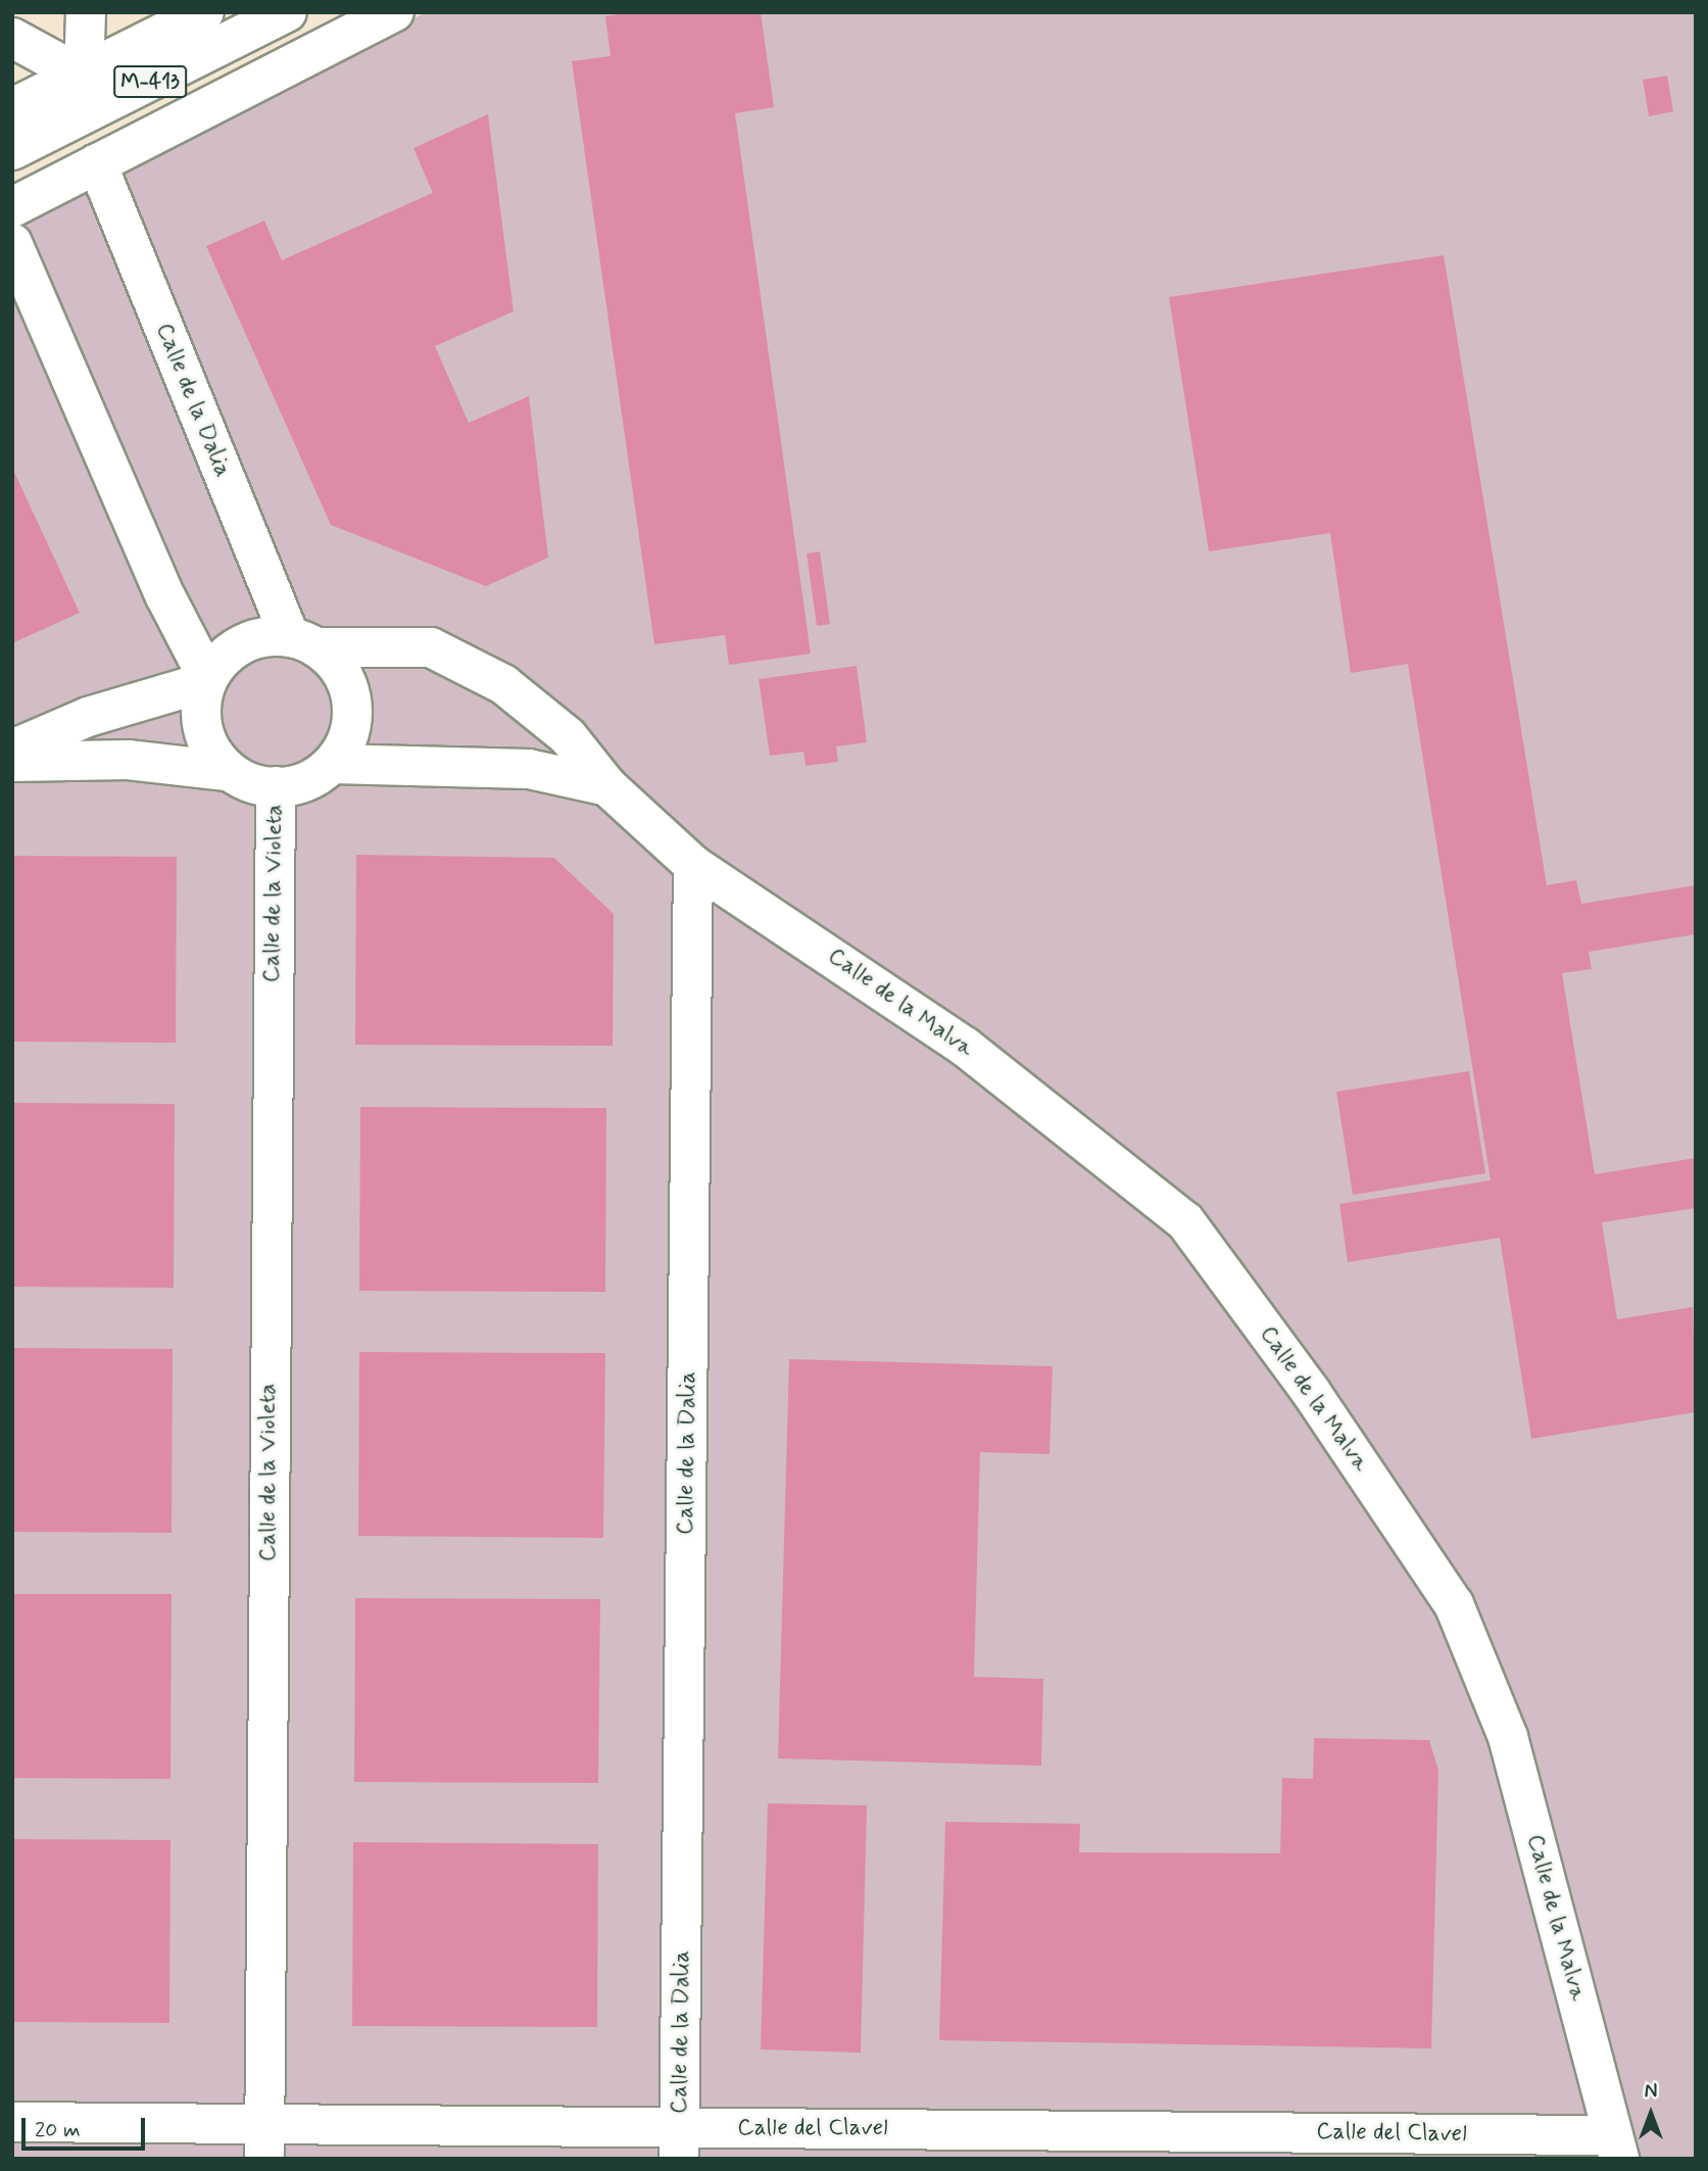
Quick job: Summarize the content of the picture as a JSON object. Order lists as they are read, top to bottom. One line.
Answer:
{"streets":{"street":["M-413","Calle de la Dalia","Calle de la Violeta","Calle de la Malva","Calle del Clavel"]},"crossings":[["Calle de la Dalia","Calle de la Violeta"],["Calle de la Dalia","Calle de la Malva"],["Calle de la Dalia","Calle del Clavel"],["Calle de la Violeta","Calle del Clavel"],["Calle de la Malva","Calle del Clavel"]],"scale_bar":"20 m","north":"top"}
